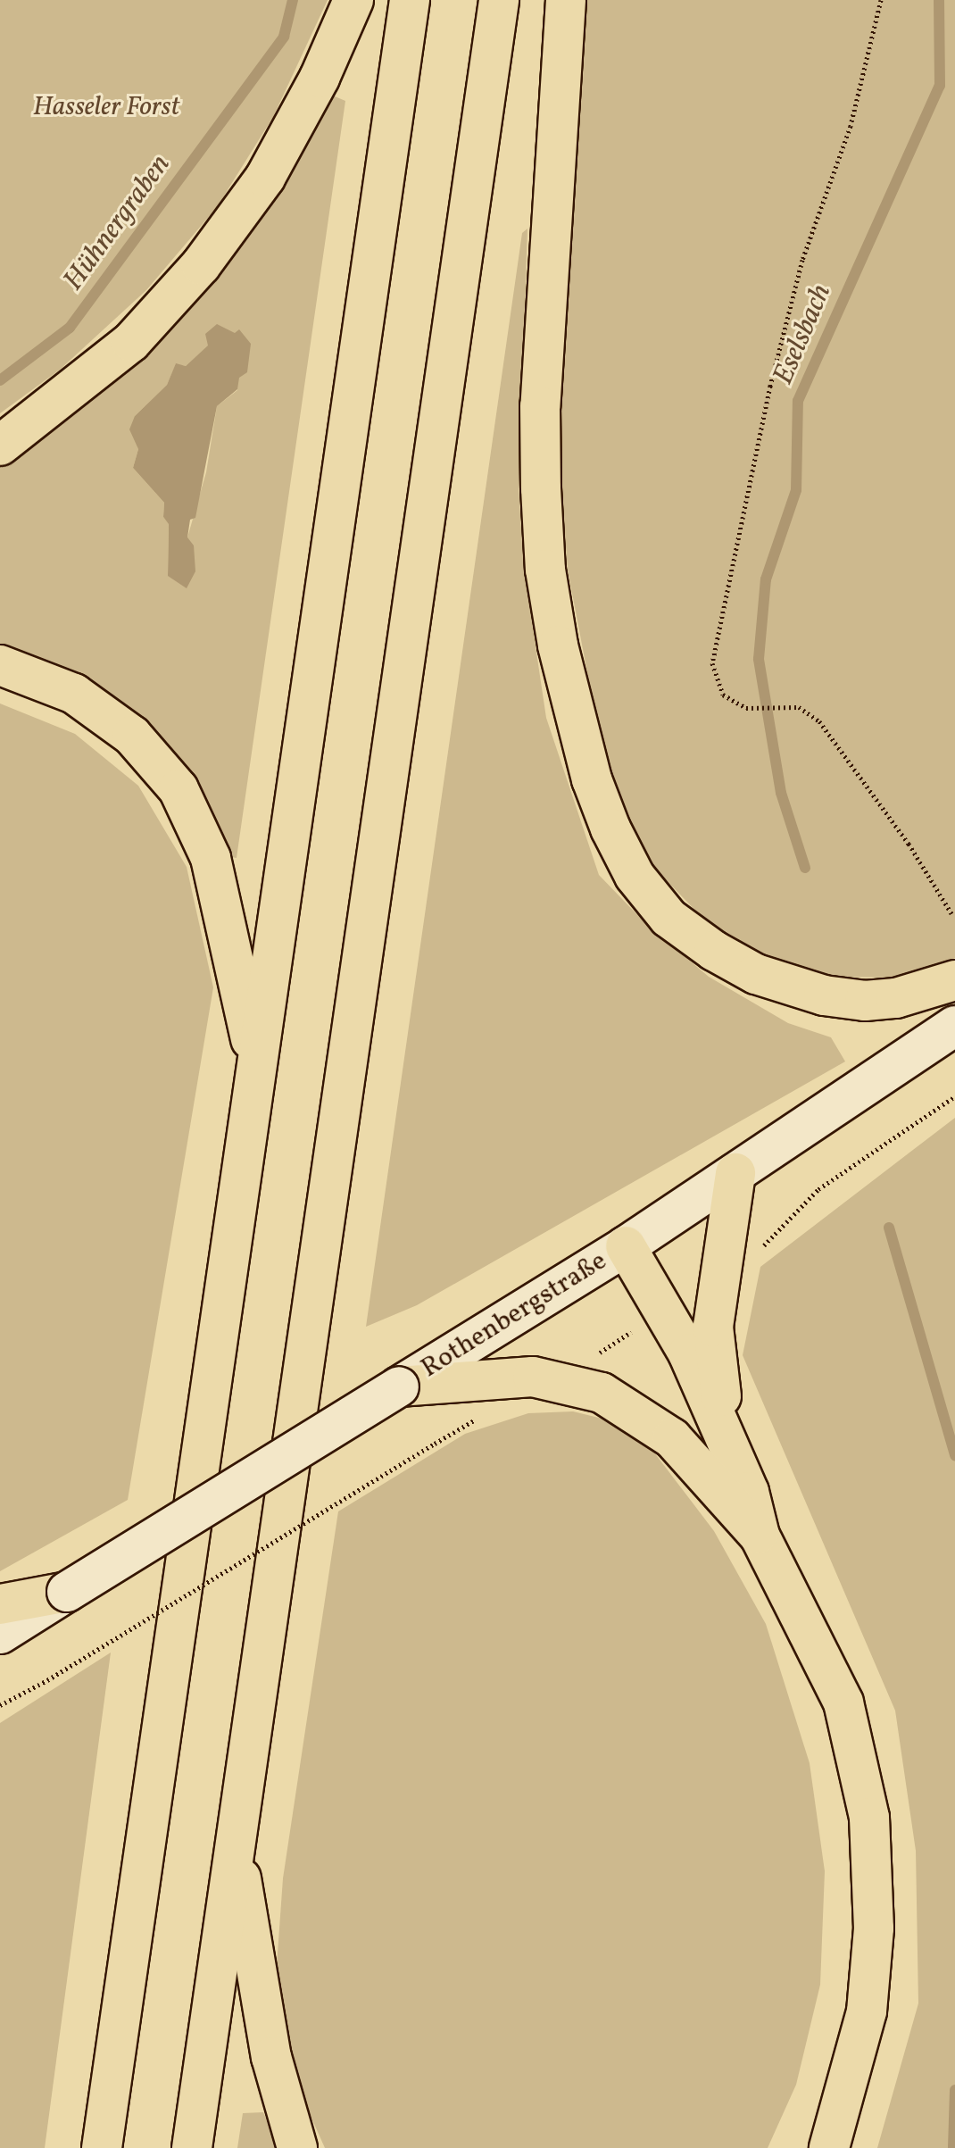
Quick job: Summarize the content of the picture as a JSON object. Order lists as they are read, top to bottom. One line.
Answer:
{"streets":{"main road":["Rothenbergstraße"]},"water":["Hühnergraben","Eselsbach"],"parks":["Hasseler Forst"]}
